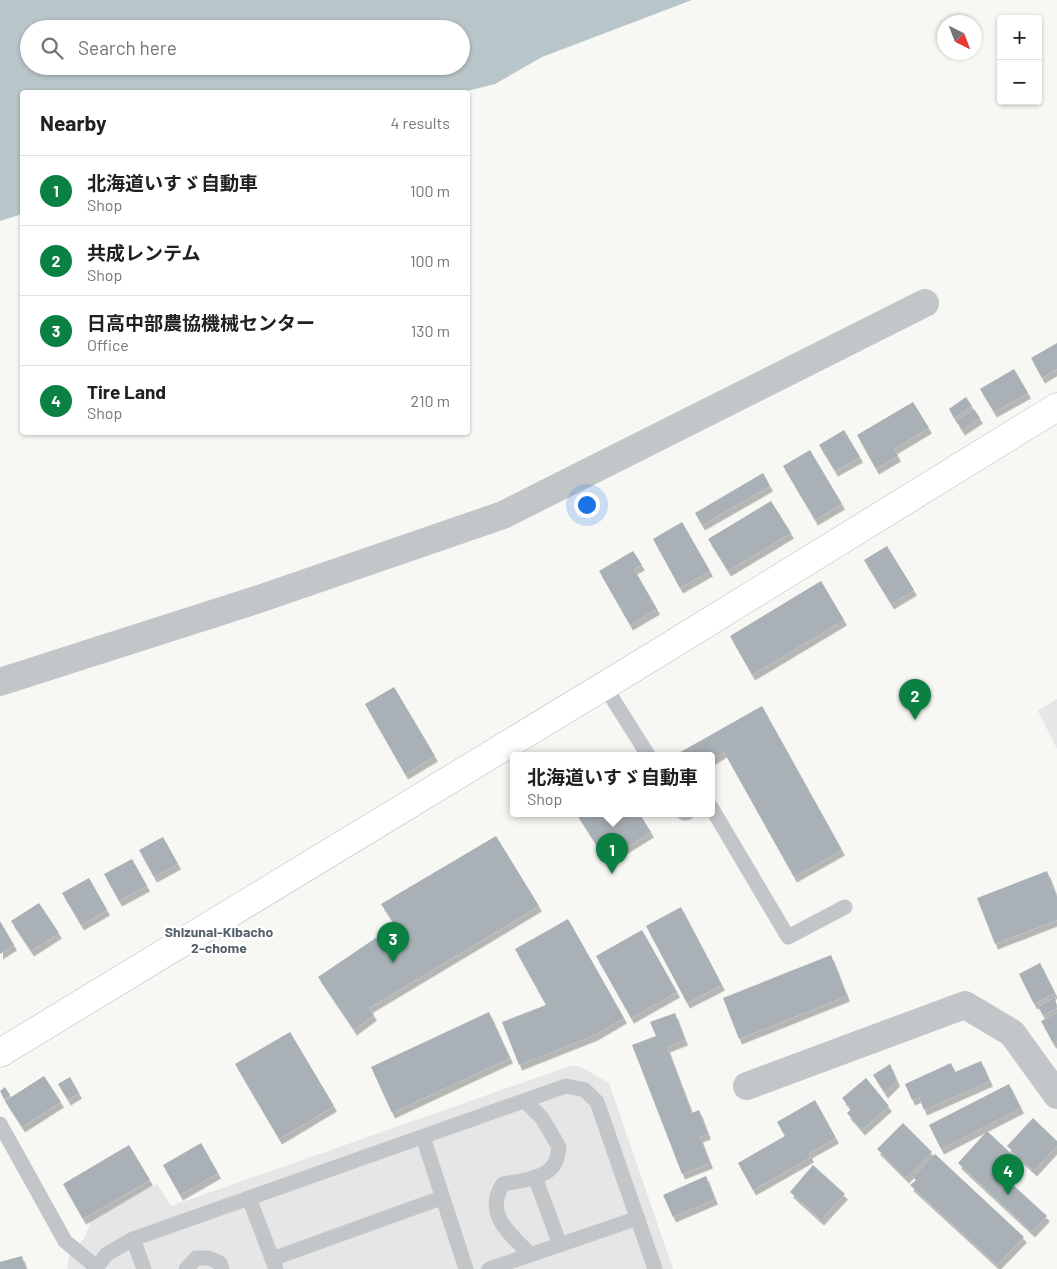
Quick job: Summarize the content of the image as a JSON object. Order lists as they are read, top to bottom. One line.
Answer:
{"districts":["Shizunai-Kibacho 2-chome"],"north":"bottom right","page":{"map_buttons":["+","−"],"search":"Search here","heading":["Nearby","4 results"],"list":[{"mark":"1","name":"北海道いすゞ自動車","note":"Shop","value":"100 m"},{"mark":"2","name":"共成レンテム","note":"Shop","value":"100 m"},{"mark":"3","name":"日高中部農協機械センター","note":"Office","value":"130 m"},{"mark":"4","name":"Tire Land","note":"Shop","value":"210 m"}],"pins":["2","1","3","4"],"popup":["北海道いすゞ自動車","Shop"]}}
